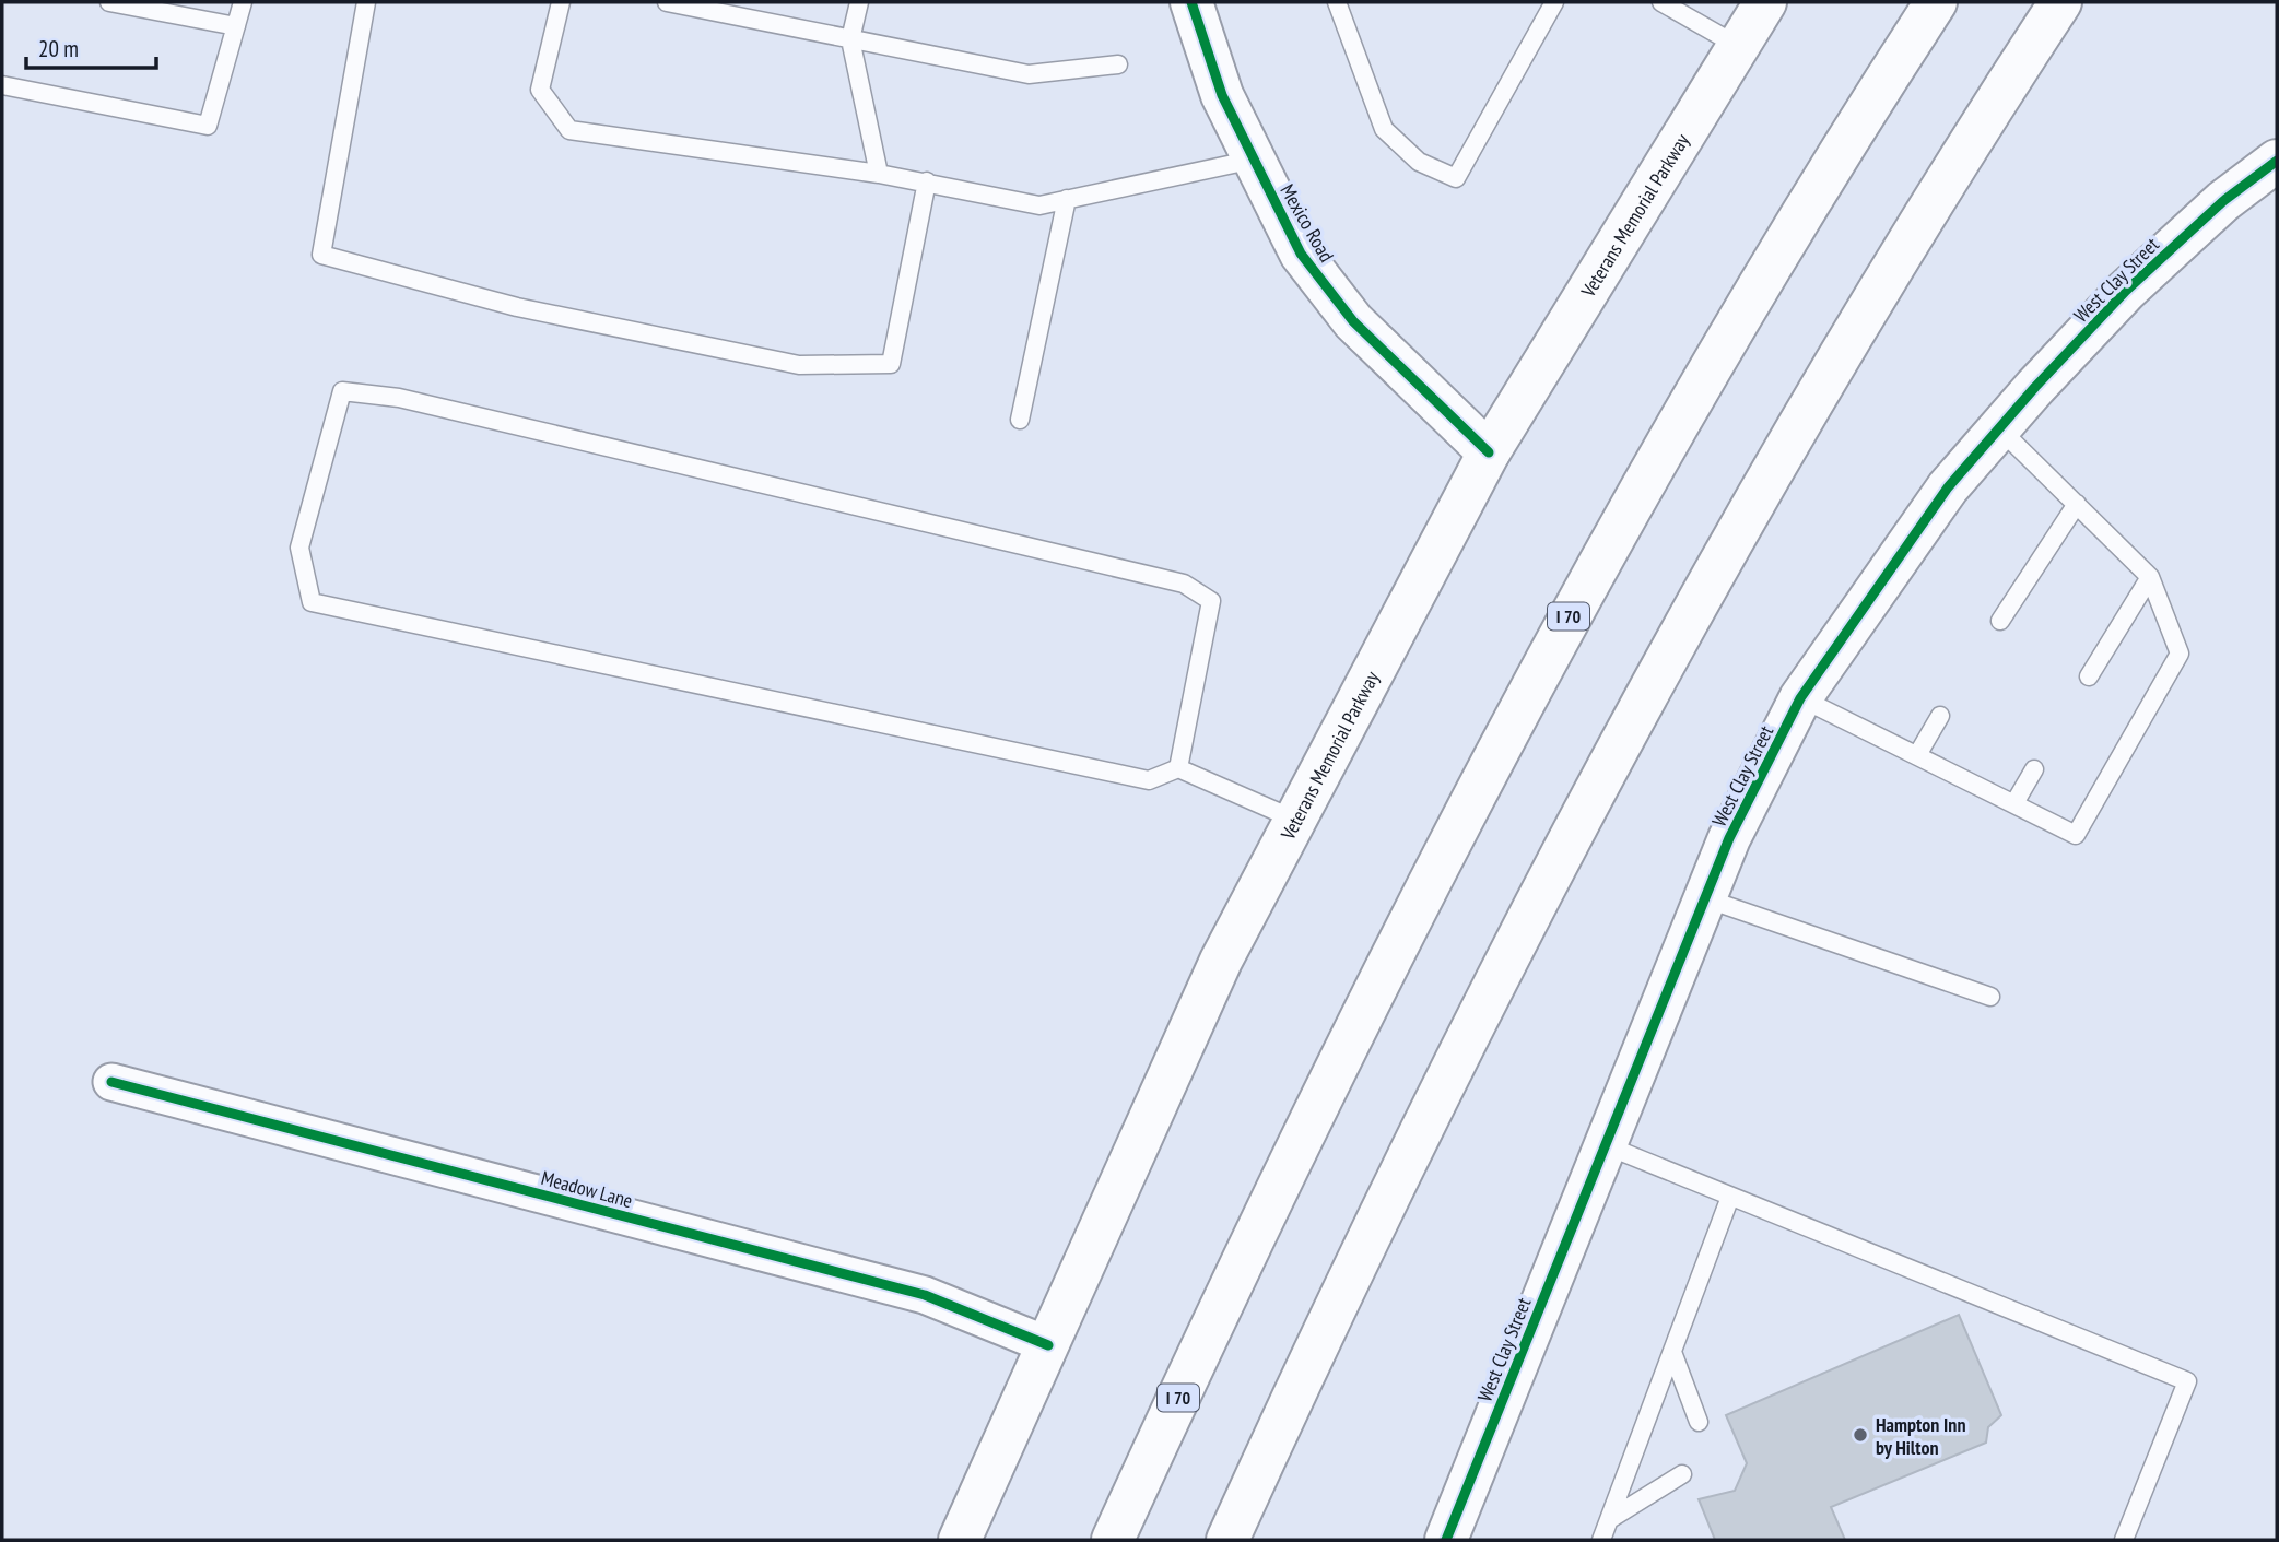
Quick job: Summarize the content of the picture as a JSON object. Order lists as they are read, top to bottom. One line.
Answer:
{"streets":{"main road":["Veterans Memorial Parkway","Mexico Road","West Clay Street","I 70"],"street":["Meadow Lane"]},"crossings":[["Veterans Memorial Parkway","Mexico Road"],["Veterans Memorial Parkway","Meadow Lane"]],"places":["Hampton Inn by Hilton"],"scale_bar":"20 m"}
